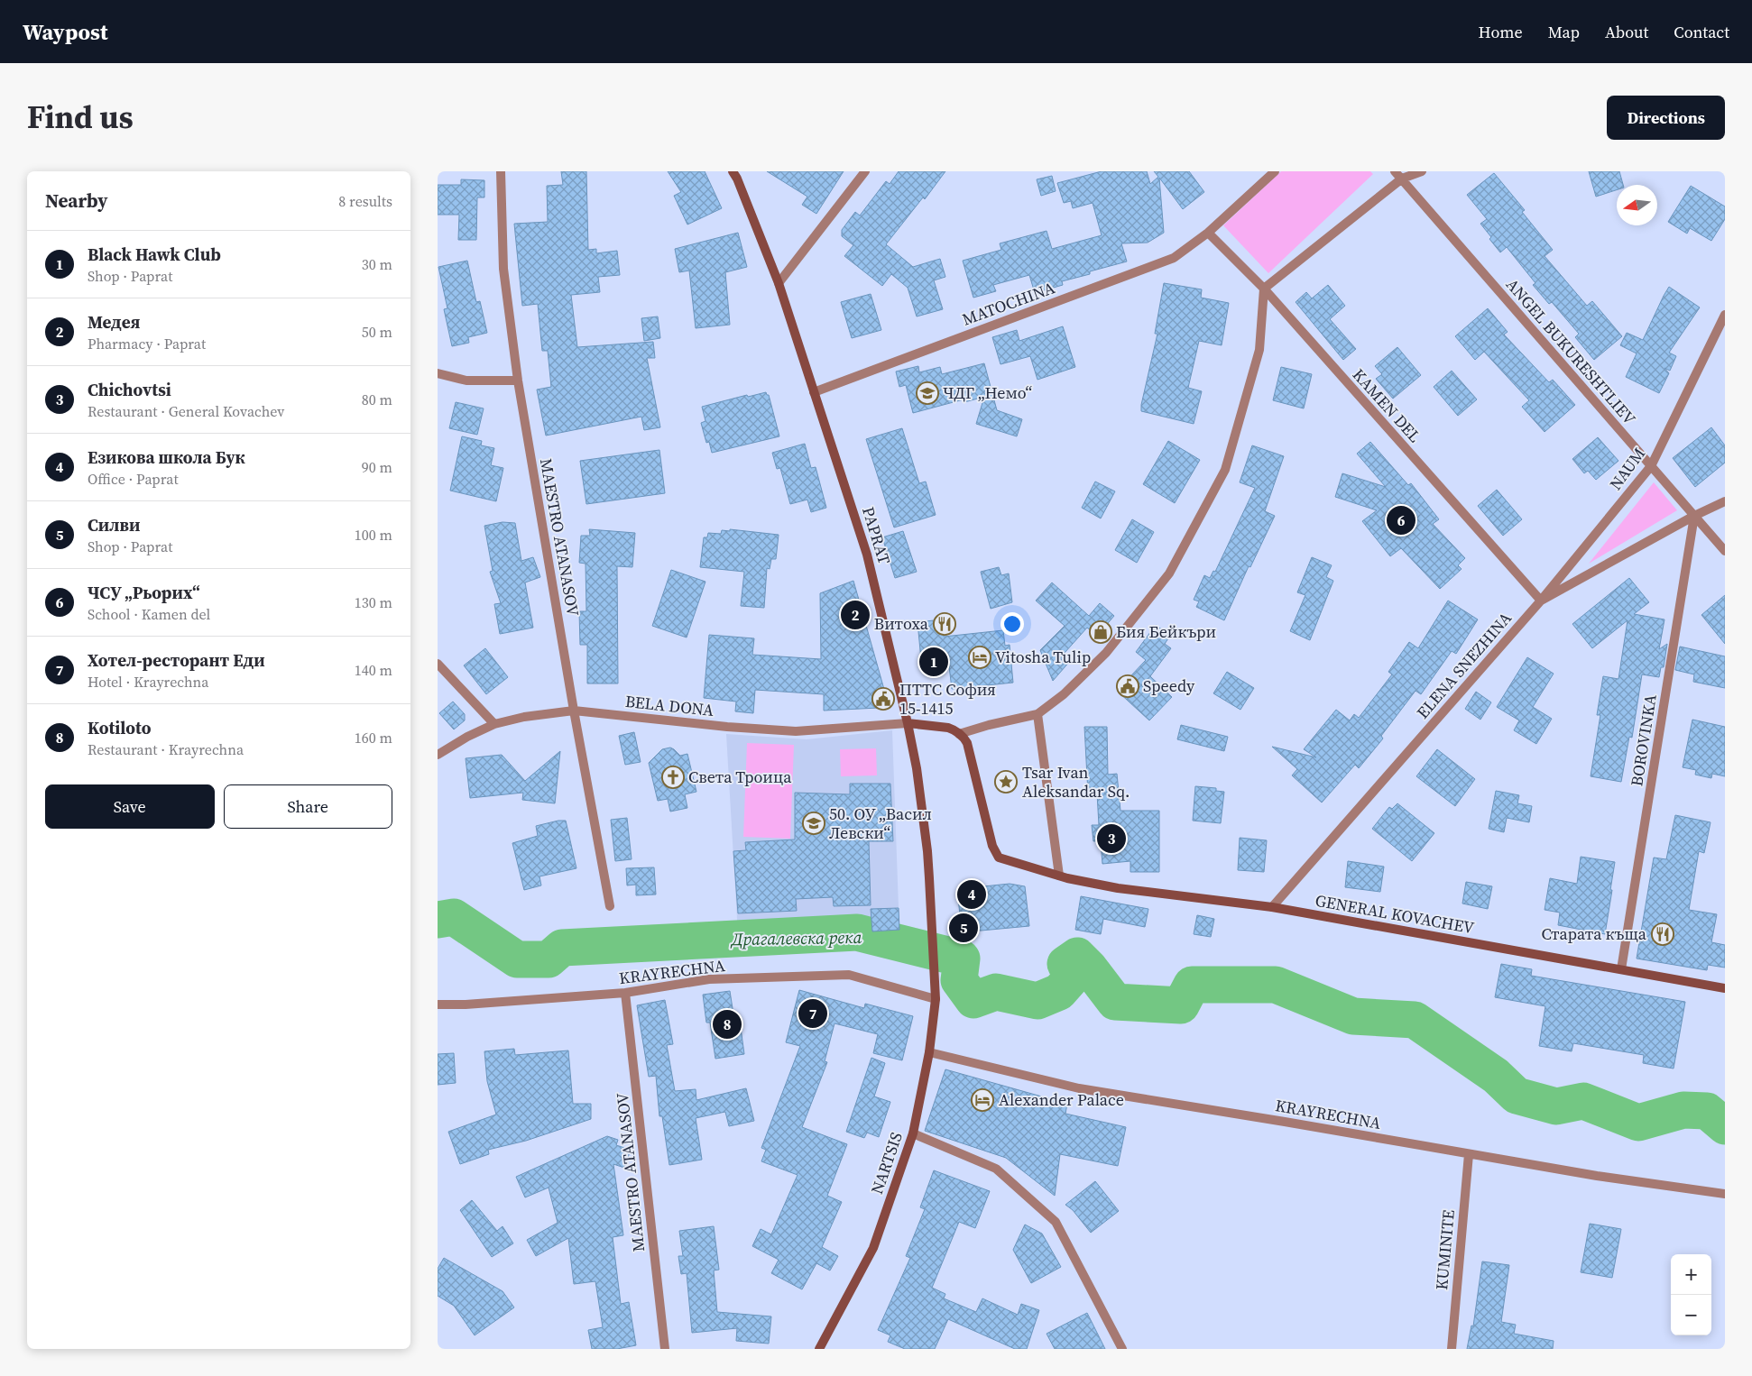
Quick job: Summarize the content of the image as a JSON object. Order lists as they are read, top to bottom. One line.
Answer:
{"streets":{"main road":["PAPRAT","GENERAL KOVACHEV","NARTSIS"],"street":["MATOCHINA","ANGEL BUKURESHTLIEV","KAMEN DEL","NAUM","MAESTRO ATANASOV","ELENA SNEZHINA","BELA DONA","BOROVINKA","KRAYRECHNA","KUMINITE"]},"crossings":[["MATOCHINA","KAMEN DEL"],["MATOCHINA","PAPRAT"],["ANGEL BUKURESHTLIEV","NAUM"],["ANGEL BUKURESHTLIEV","ELENA SNEZHINA"],["ANGEL BUKURESHTLIEV","BOROVINKA"],["KAMEN DEL","NAUM"],["KAMEN DEL","ELENA SNEZHINA"],["NAUM","ELENA SNEZHINA"],["PAPRAT","BELA DONA"],["PAPRAT","NARTSIS"],["MAESTRO ATANASOV","BELA DONA"],["MAESTRO ATANASOV","KRAYRECHNA"],["ELENA SNEZHINA","BOROVINKA"],["ELENA SNEZHINA","GENERAL KOVACHEV"],["BOROVINKA","GENERAL KOVACHEV"],["KRAYRECHNA","NARTSIS"],["KRAYRECHNA","KUMINITE"]],"water":["Драгалевска река"],"places":{"school or university":["ЧДГ „Немо“","50. ОУ „Васил Левски“"],"restaurant":["Витоха","Старата къща"],"shop":["Бия Бейкъри"],"hotel":["Vitosha Tulip","Alexander Palace"],"public building":["Speedy","ПТТС София 15-1415"],"church":["Света Троица"],"place":["Tsar Ivan Aleksandar Sq."]},"north":"left","page":{"header":"Waypost","nav":["Home","Map","About","Contact"],"title":"Find us","buttons":["Directions",["Save","Share"]],"heading":["Nearby","8 results"],"list":[{"mark":"1","name":"Black Hawk Club","note":"Shop · Paprat","value":"30 m"},{"mark":"2","name":"Медея","note":"Pharmacy · Paprat","value":"50 m"},{"mark":"3","name":"Chichovtsi","note":"Restaurant · General Kovachev","value":"80 m"},{"mark":"4","name":"Езикова школа Бук","note":"Office · Paprat","value":"90 m"},{"mark":"5","name":"Силви","note":"Shop · Paprat","value":"100 m"},{"mark":"6","name":"ЧСУ „Рьорих“","note":"School · Kamen del","value":"130 m"},{"mark":"7","name":"Хотел-ресторант Еди","note":"Hotel · Krayrechna","value":"140 m"},{"mark":"8","name":"Kotiloto","note":"Restaurant · Krayrechna","value":"160 m"}],"pins":["6","2","1","3","4","5","7","8"],"map_buttons":["+","−"]}}
